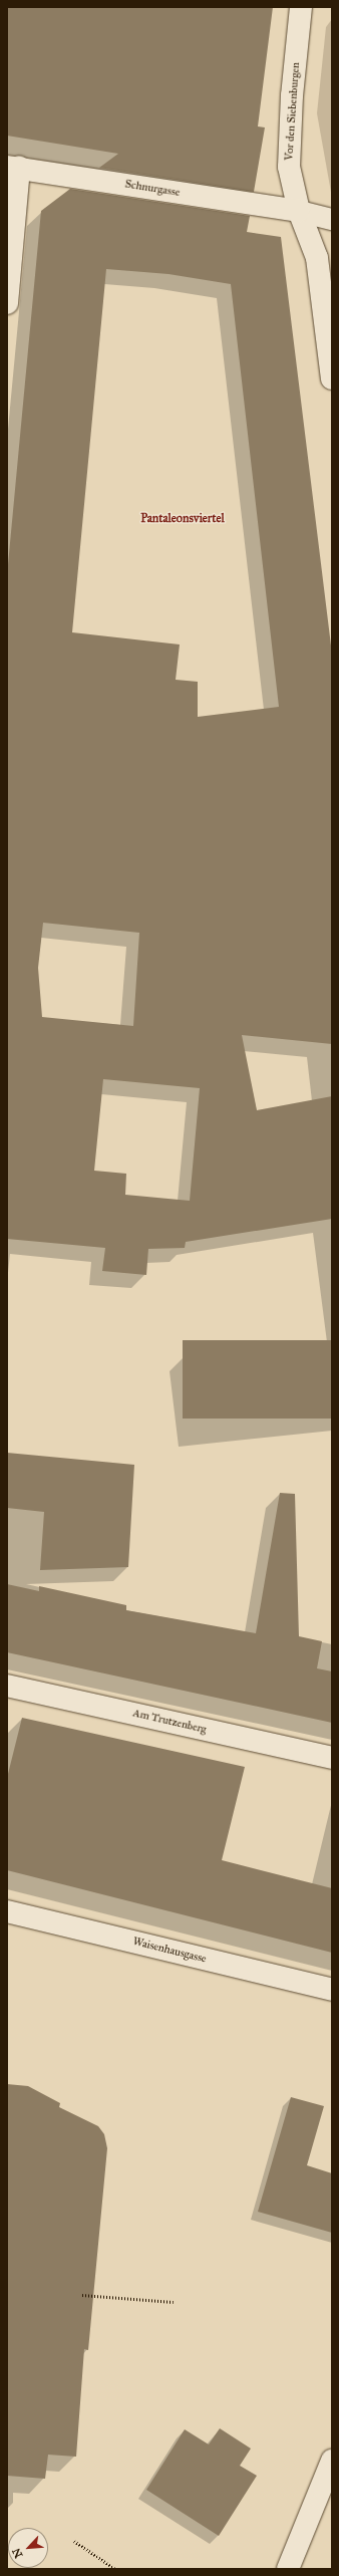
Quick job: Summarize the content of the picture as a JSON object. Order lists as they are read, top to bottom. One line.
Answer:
{"streets":{"street":["Vor den Siebenburgen","Schnurgasse","Am Trutzenberg","Waisenhausgasse"]},"crossings":[["Vor den Siebenburgen","Schnurgasse"]],"districts":["Pantaleonsviertel"],"north":"bottom left"}
